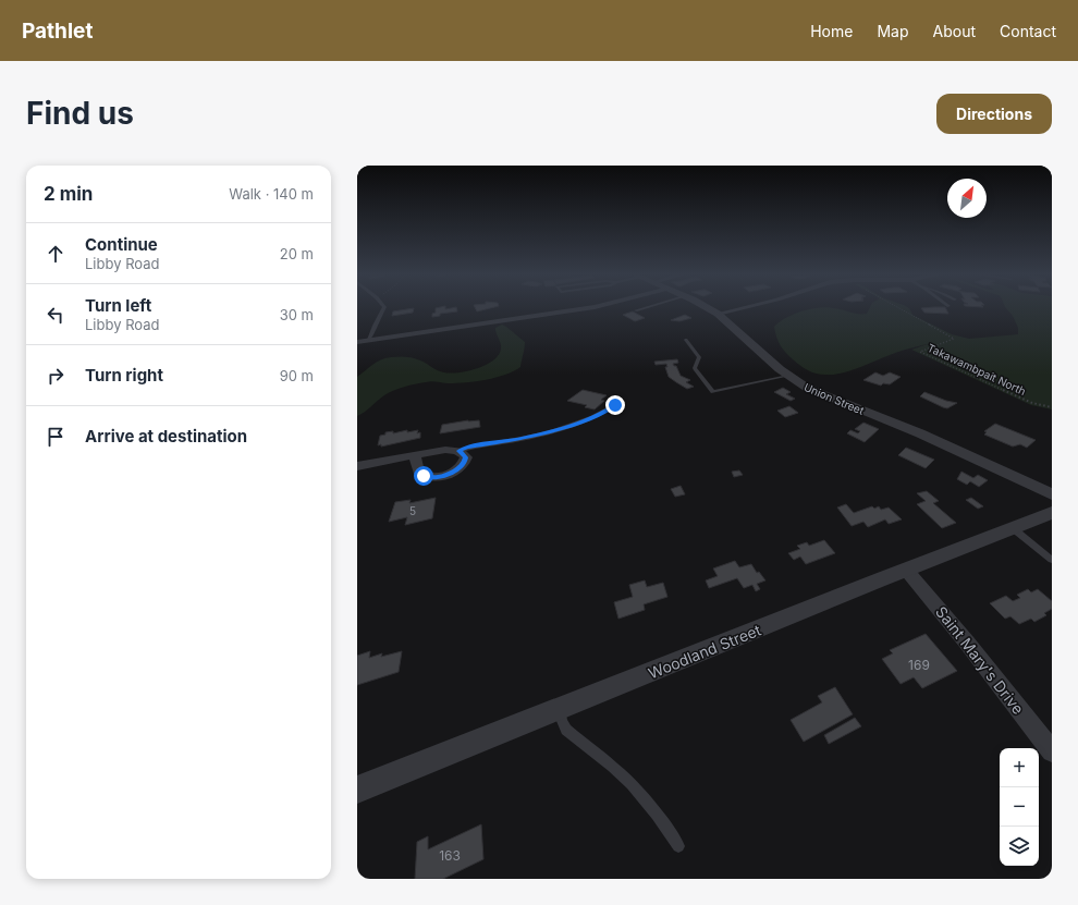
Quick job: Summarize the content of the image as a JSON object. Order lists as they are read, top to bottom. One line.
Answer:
{"streets":{"street":["Union Street","Woodland Street","Saint Mary's Drive"],"path":["Takawambpait North"]},"crossings":[["Woodland Street","Saint Mary's Drive"]],"house_numbers":["5","169","163"],"north":"top right","page":{"header":"Pathlet","nav":["Home","Map","About","Contact"],"buttons":"Directions","title":"Find us","heading":["2 min","Walk · 140 m"],"list":[["Continue","Libby Road","20 m"],["Turn left","Libby Road","30 m"],["Turn right","90 m"],"Arrive at destination"],"map_buttons":["+","−"]}}
